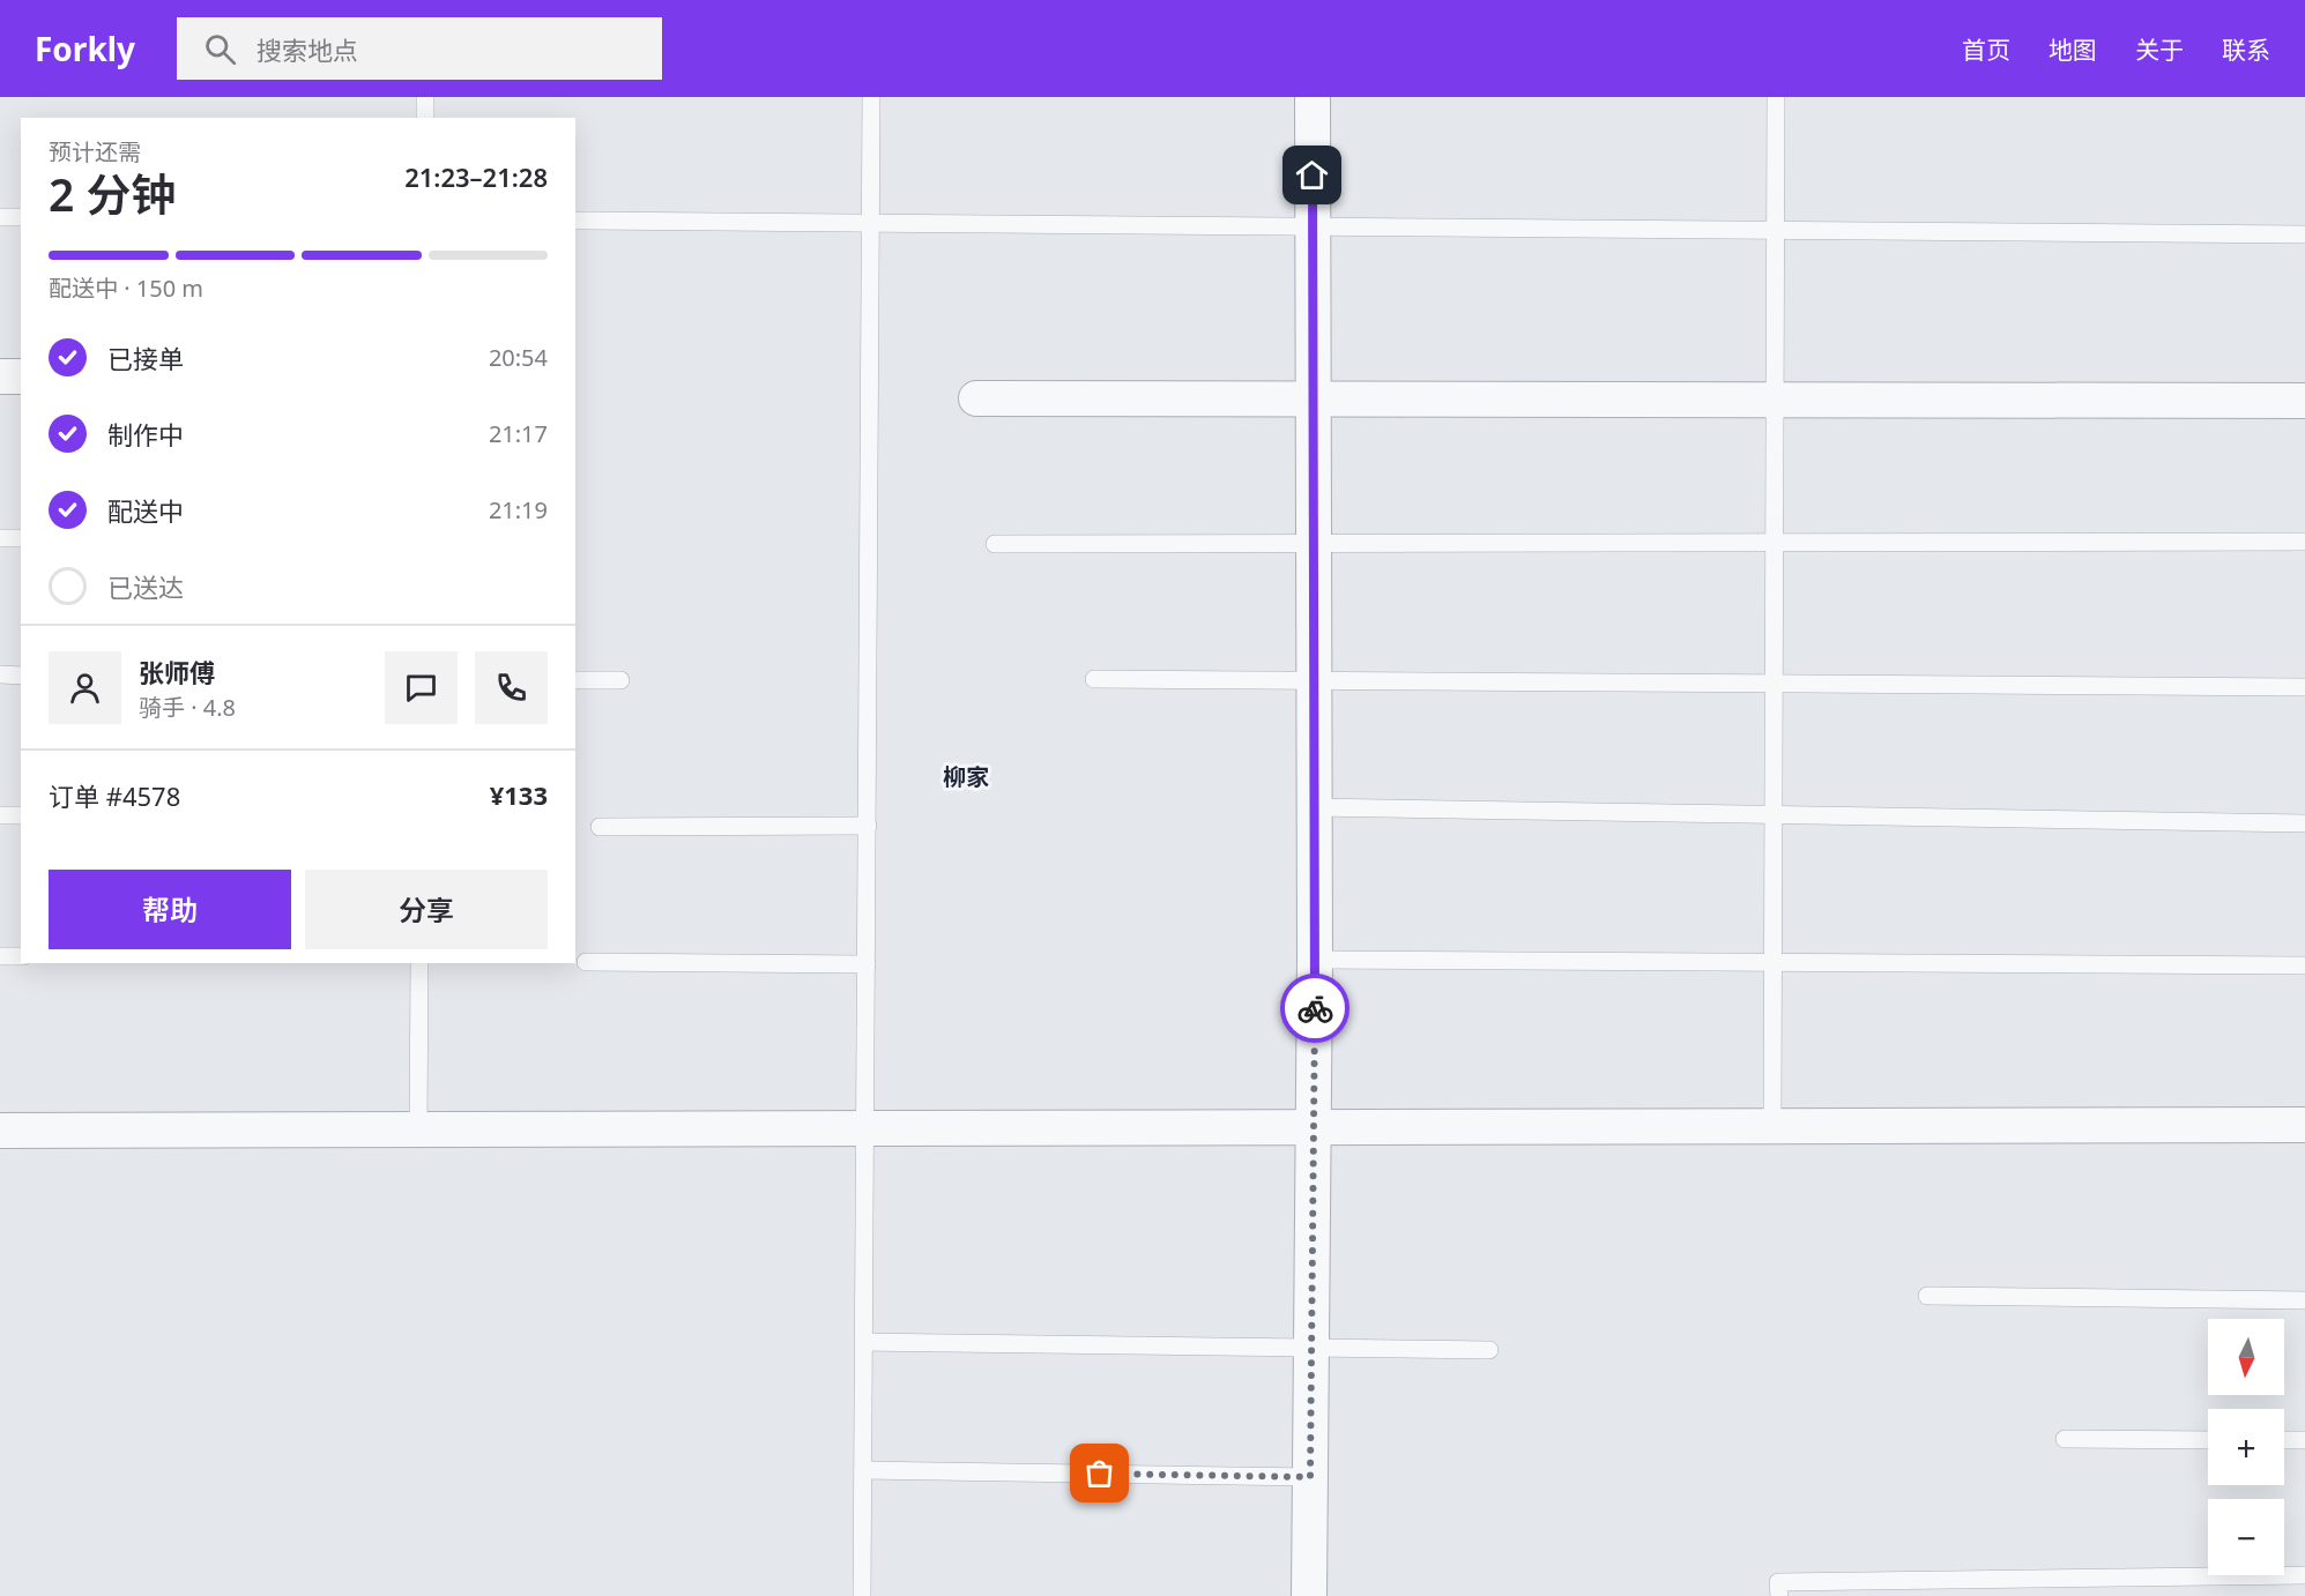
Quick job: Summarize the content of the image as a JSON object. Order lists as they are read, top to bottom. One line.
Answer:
{"districts":["柳家"],"north":"bottom","page":{"header":"Forkly","search":"搜索地点","nav":["首页","地图","关于","联系"],"heading":["2 分钟","预计还需","21:23–21:28"],"panel":["张师傅","骑手 · 4.8","订单 #4578","¥133"],"bar":"配送中 · 150 m","list":[["已接单","20:54"],["制作中","21:17"],["配送中","21:19"],"已送达"],"buttons":["帮助","分享"],"map_buttons":["+","−"]}}
